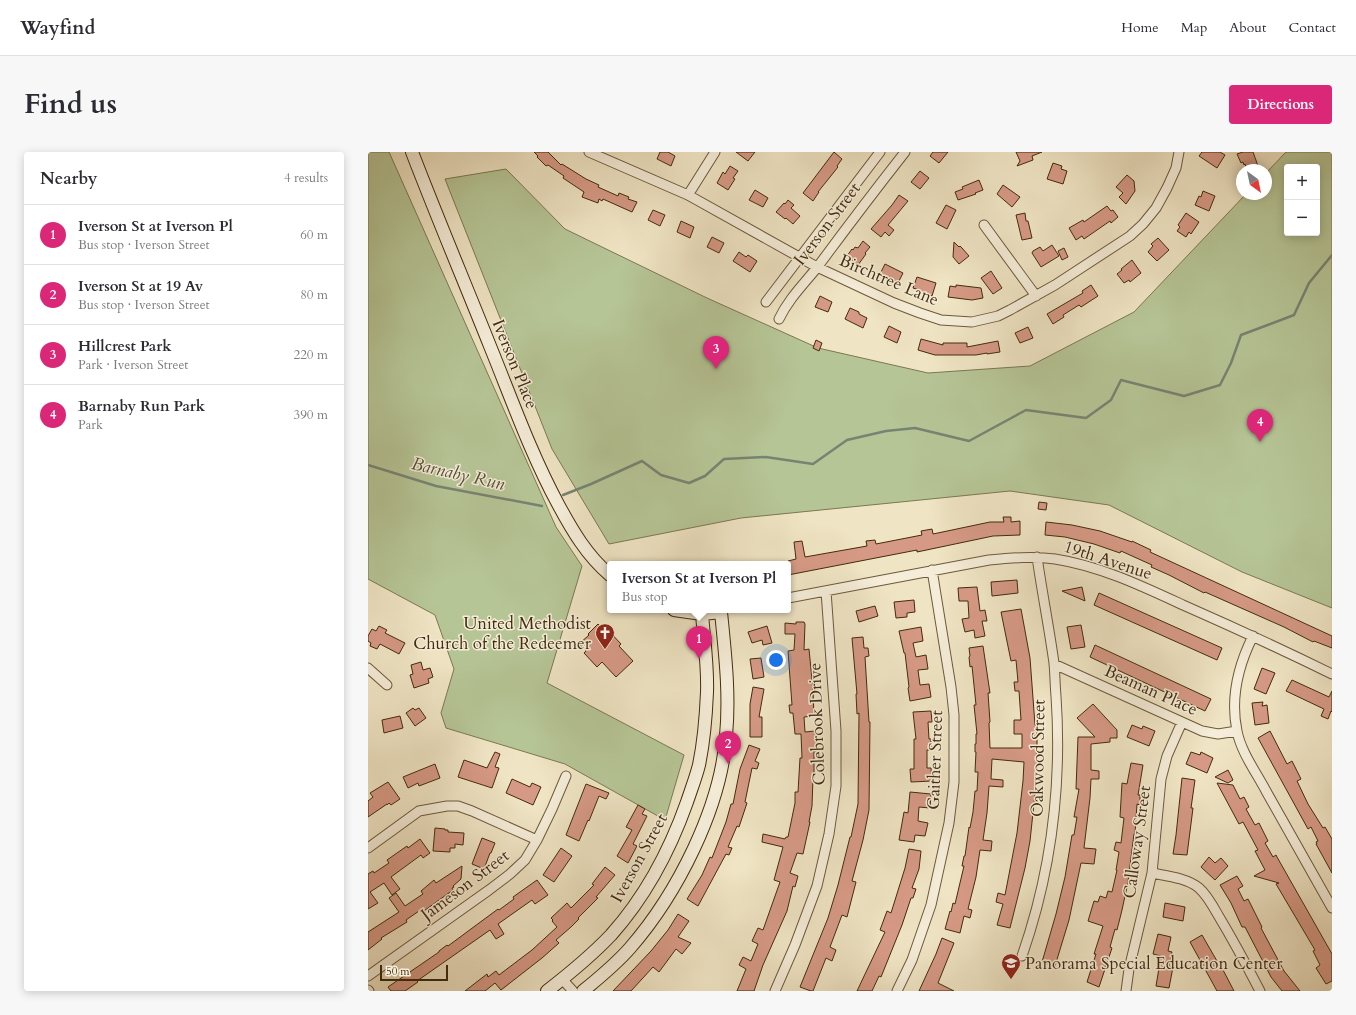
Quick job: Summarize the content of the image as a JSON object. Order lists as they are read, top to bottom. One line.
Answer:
{"streets":{"main road":["Iverson Street","Iverson Place"],"street":["Birchtree Lane","19th Avenue","Beaman Place","Colebrook Drive","Oakwood Street","Gaither Street","Calloway Street","Jameson Street"]},"crossings":[["Iverson Street","Birchtree Lane"],["19th Avenue","Colebrook Drive"],["19th Avenue","Oakwood Street"],["19th Avenue","Gaither Street"],["Beaman Place","Oakwood Street"],["Beaman Place","Calloway Street"]],"water":["Barnaby Run"],"places":{"church":["United Methodist Church of the Redeemer"],"school or university":["Panorama Special Education Center"]},"scale_bar":"50 m","north":"bottom right","page":{"header":"Wayfind","nav":["Home","Map","About","Contact"],"title":"Find us","buttons":"Directions","heading":["Nearby","4 results"],"map_buttons":["+","−"],"list":[{"mark":"1","name":"Iverson St at Iverson Pl","note":"Bus stop · Iverson Street","value":"60 m"},{"mark":"2","name":"Iverson St at 19 Av","note":"Bus stop · Iverson Street","value":"80 m"},{"mark":"3","name":"Hillcrest Park","note":"Park · Iverson Street","value":"220 m"},{"mark":"4","name":"Barnaby Run Park","note":"Park","value":"390 m"}],"pins":["3","4","1","2"],"popup":["Iverson St at Iverson Pl","Bus stop"],"scale":"50 m"}}
